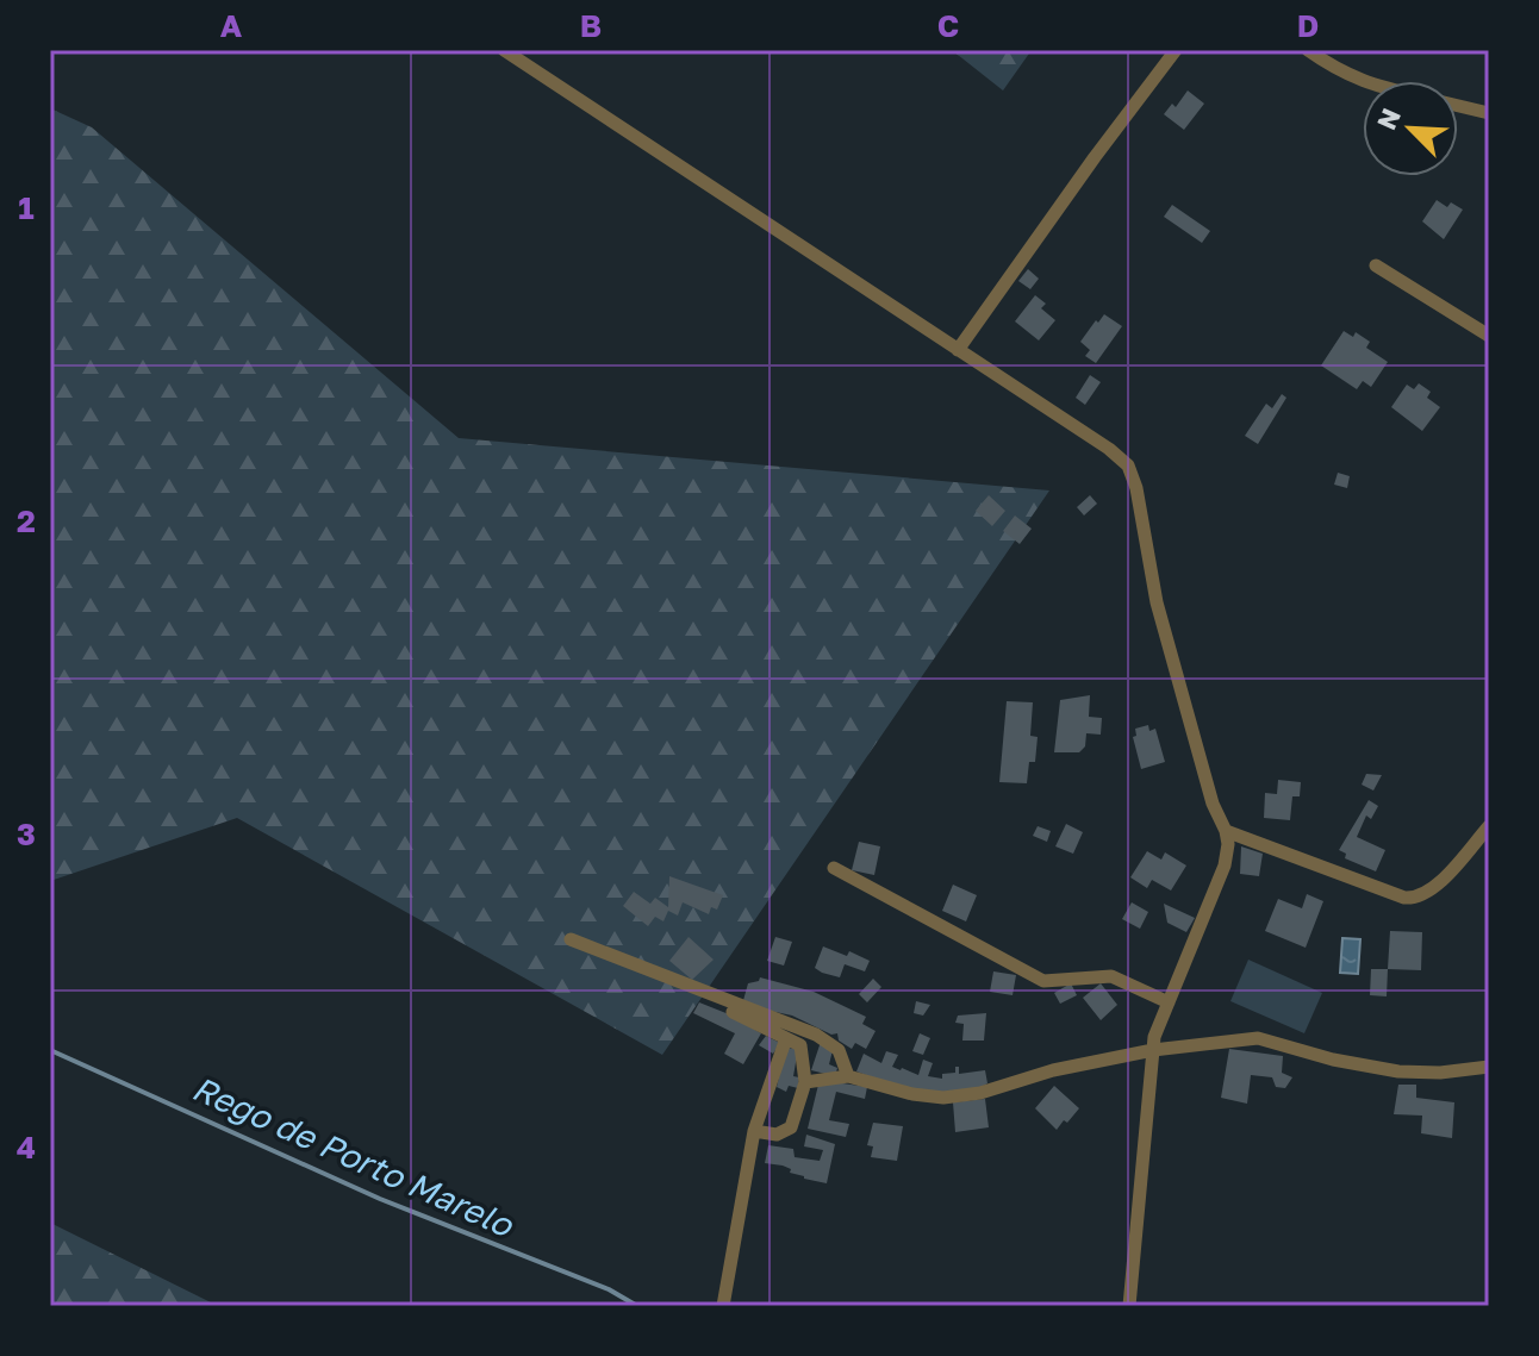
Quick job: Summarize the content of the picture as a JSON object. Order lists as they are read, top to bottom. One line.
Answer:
{"water":["Rego de Porto Marelo"],"north":"top left","grid":{"columns":["A","B","C","D"],"rows":["1","2","3","4"]}}
